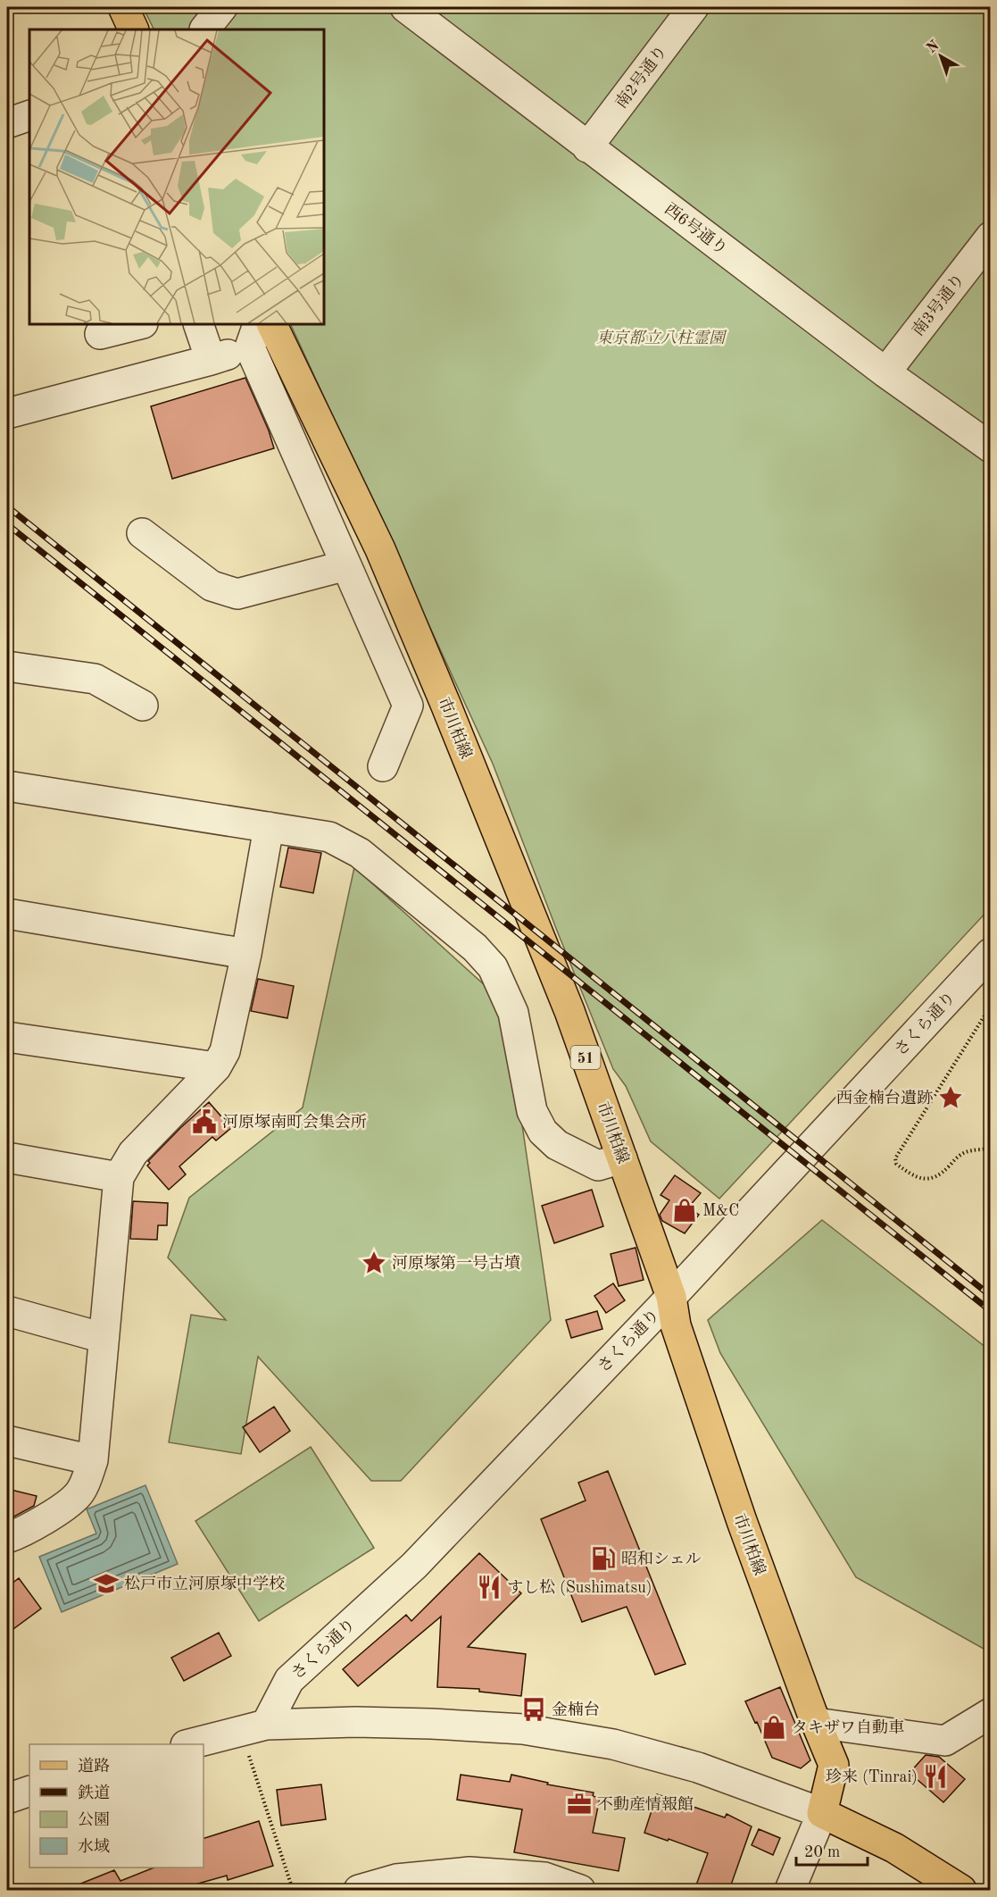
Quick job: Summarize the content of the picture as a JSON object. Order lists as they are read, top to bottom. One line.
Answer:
{"streets":{"main road":["市川柏線","51"],"street":["南2号通り","西6号通り","南3号通り","さくら通り"]},"crossings":[["南2号通り","西6号通り"],["西6号通り","南3号通り"],["市川柏線","さくら通り"]],"parks":["東京都立八柱霊園"],"places":{"place":["西金楠台遺跡","河原塚第一号古墳"],"public building":["河原塚南町会集会所"],"shop":["M&C","タキザワ自動車"],"fuel station":["昭和シェル"],"school or university":["松戸市立河原塚中学校"],"restaurant":["すし松 (Sushimatsu)","珍来 (Tinrai)"],"bus stop":["金楠台"],"office":["不動産情報館"]},"legend":["道路","鉄道","公園","水域"],"scale_bar":"20 m","north":"top left"}
